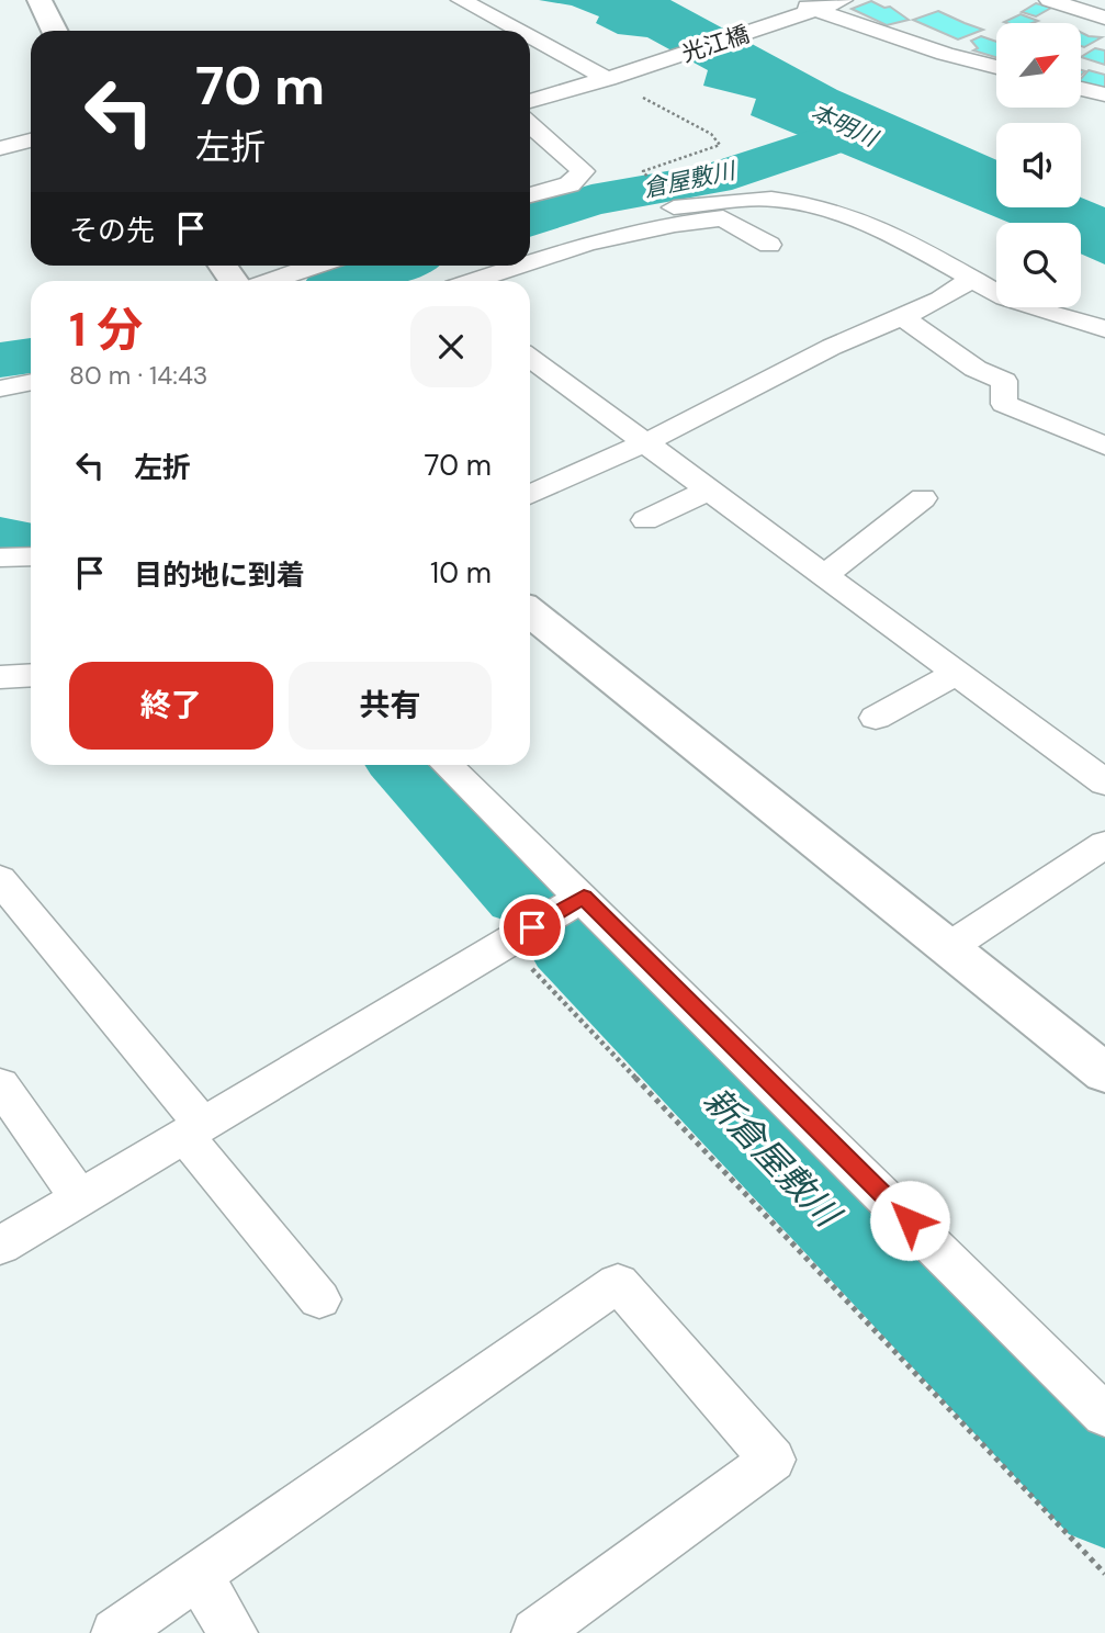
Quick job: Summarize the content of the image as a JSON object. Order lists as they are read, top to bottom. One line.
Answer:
{"streets":{"street":["光江橋"]},"water":["本明川","倉屋敷川","新倉屋敷川"],"north":"top right","page":{"turn":["70 m","左折"],"then":"その先","heading":["1 分","80 m · 14:43"],"list":[{"name":"左折","value":"70 m"},{"name":"目的地に到着","value":"10 m"}],"buttons":["終了","共有"]}}
